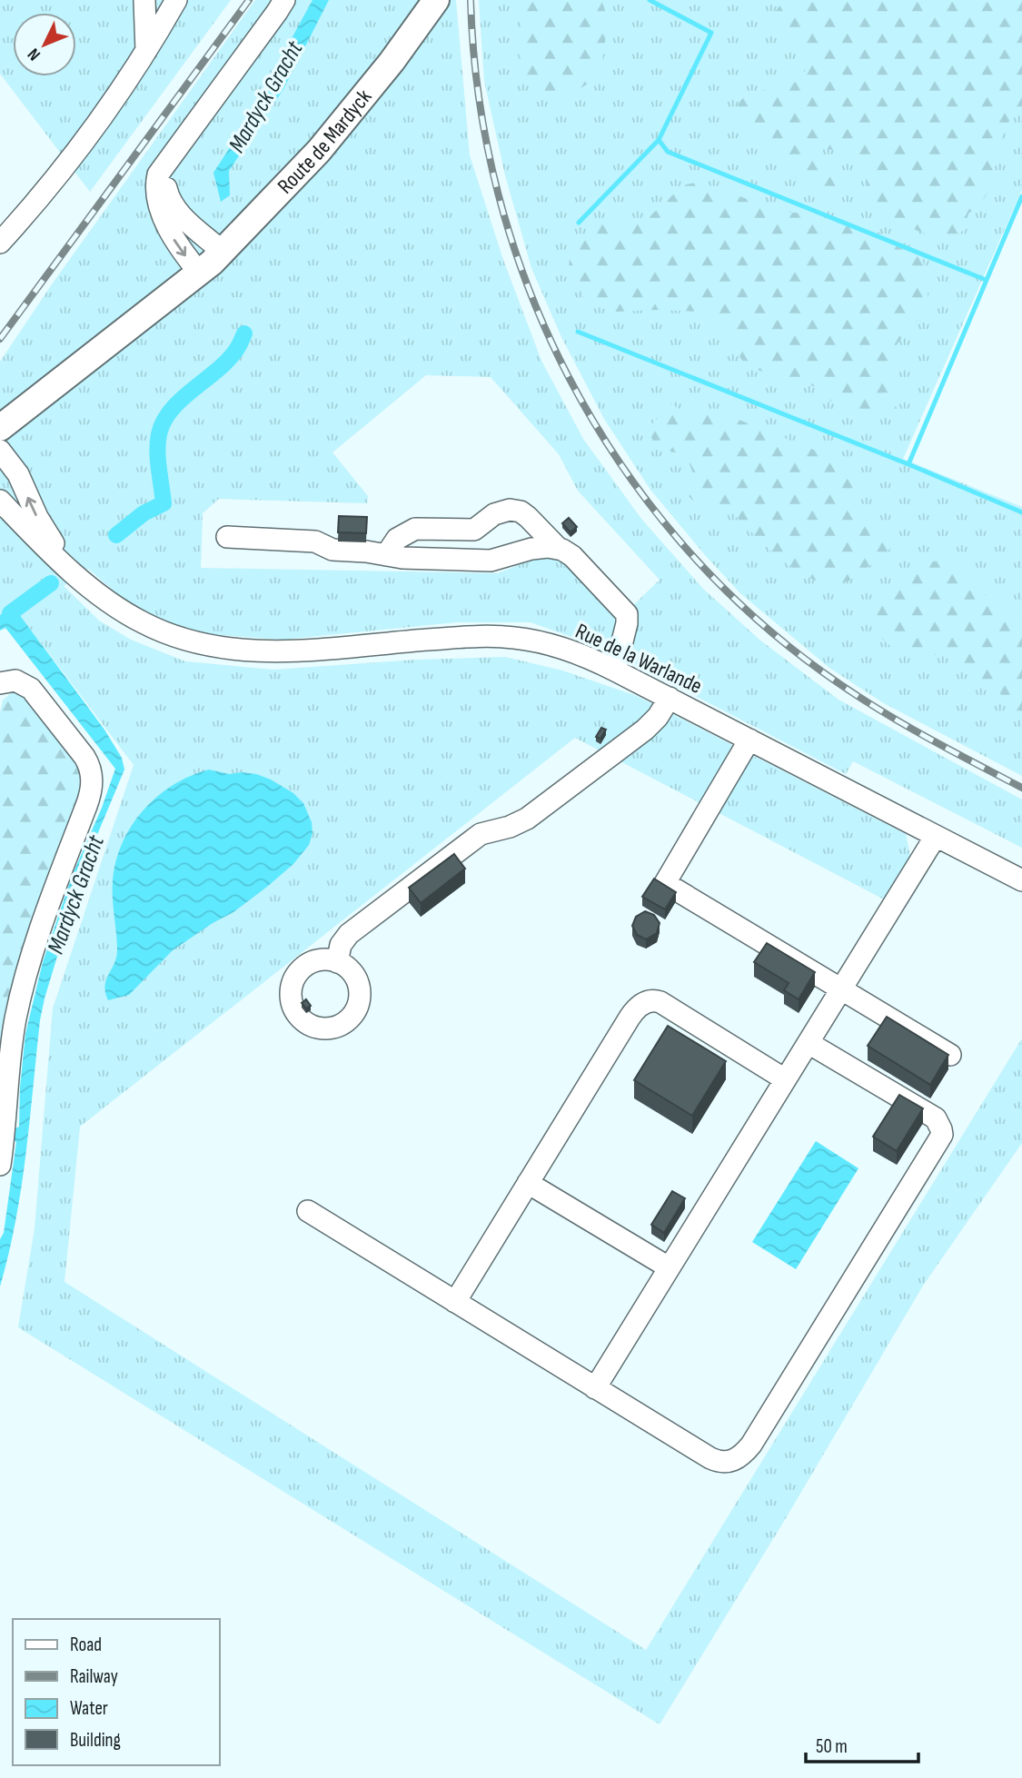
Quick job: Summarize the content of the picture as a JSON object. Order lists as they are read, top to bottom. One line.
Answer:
{"streets":{"main road":["Route de Mardyck"],"street":["Rue de la Warlande"]},"crossings":[["Route de Mardyck","Rue de la Warlande"]],"water":["Mardyck Gracht"],"legend":["Road","Railway","Water","Building"],"scale_bar":"50 m","north":"bottom left"}
